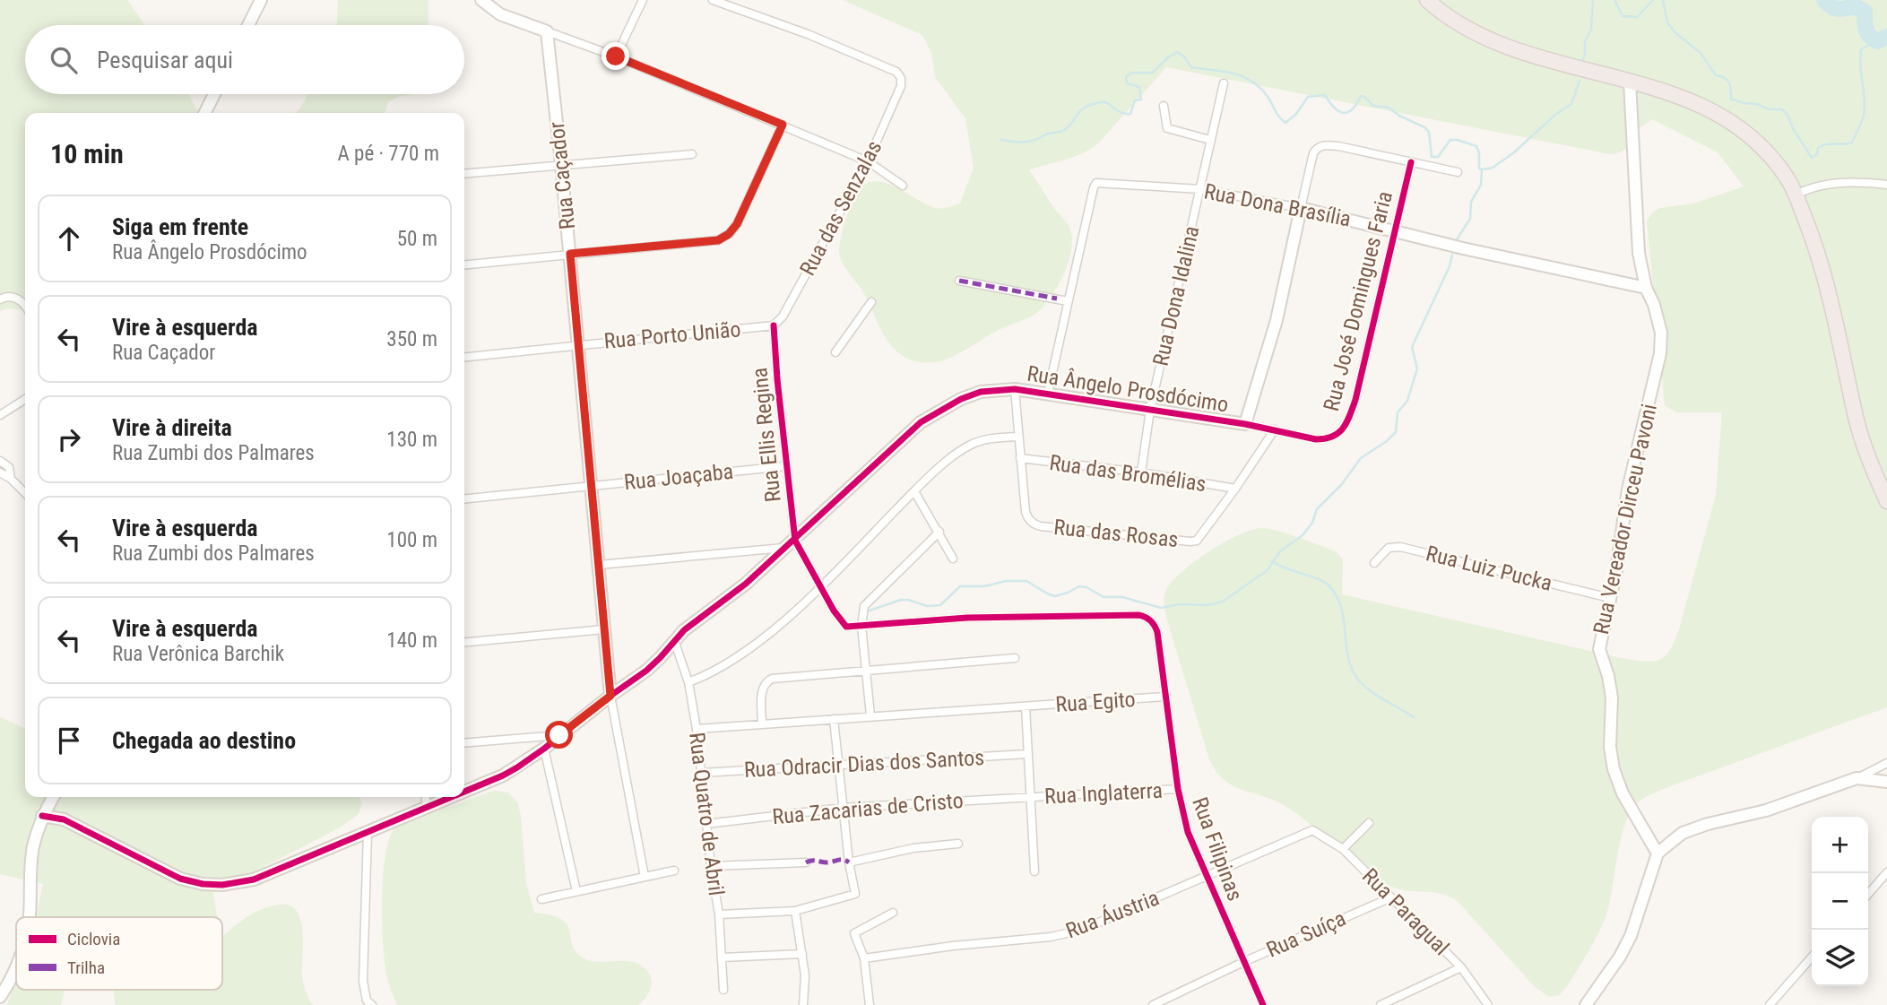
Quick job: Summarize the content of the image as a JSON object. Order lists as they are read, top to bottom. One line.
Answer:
{"streets":{"street":["Rua Caçador","Rua Dona Brasília","Rua das Senzalas","Rua Dona Idalina","Rua José Domingues Faria","Rua Porto União","Rua Ângelo Prosdócimo","Rua Ellis Regina","Rua das Bromélias","Rua Joaçaba","Rua Vereador Dirceu Pavoni","Rua das Rosas","Rua Luiz Pucka","Rua Egito","Rua Odracir Dias dos Santos","Rua Inglaterra","Rua Zacarias de Cristo","Rua Quatro de Abril","Rua Filipinas","Rua Paragual","Rua Áustria","Rua Suíça"]},"crossings":[["Rua Caçador","Rua Porto União"],["Rua Caçador","Rua Ângelo Prosdócimo"],["Rua Caçador","Rua Joaçaba"],["Rua Dona Brasília","Rua Dona Idalina"],["Rua Dona Brasília","Rua José Domingues Faria"],["Rua Dona Brasília","Rua Vereador Dirceu Pavoni"],["Rua das Senzalas","Rua Porto União"],["Rua das Senzalas","Rua Ellis Regina"],["Rua Dona Idalina","Rua Ângelo Prosdócimo"],["Rua Dona Idalina","Rua das Bromélias"],["Rua José Domingues Faria","Rua Ângelo Prosdócimo"],["Rua Porto União","Rua Ellis Regina"],["Rua Ângelo Prosdócimo","Rua Ellis Regina"],["Rua Ângelo Prosdócimo","Rua Quatro de Abril"],["Rua Ellis Regina","Rua Joaçaba"],["Rua das Bromélias","Rua das Rosas"],["Rua Vereador Dirceu Pavoni","Rua Luiz Pucka"],["Rua Egito","Rua Quatro de Abril"],["Rua Egito","Rua Filipinas"],["Rua Odracir Dias dos Santos","Rua Quatro de Abril"],["Rua Inglaterra","Rua Zacarias de Cristo"],["Rua Inglaterra","Rua Filipinas"],["Rua Zacarias de Cristo","Rua Quatro de Abril"],["Rua Filipinas","Rua Áustria"],["Rua Filipinas","Rua Suíça"],["Rua Paragual","Rua Áustria"],["Rua Paragual","Rua Suíça"]],"legend":["Ciclovia","Trilha"],"page":{"search":"Pesquisar aqui","heading":["10 min","A pé · 770 m"],"list":[["Siga em frente","Rua Ângelo Prosdócimo","50 m"],["Vire à esquerda","Rua Caçador","350 m"],["Vire à direita","Rua Zumbi dos Palmares","130 m"],["Vire à esquerda","Rua Zumbi dos Palmares","100 m"],["Vire à esquerda","Rua Verônica Barchik","140 m"],"Chegada ao destino"],"map_buttons":["+","−"]}}
